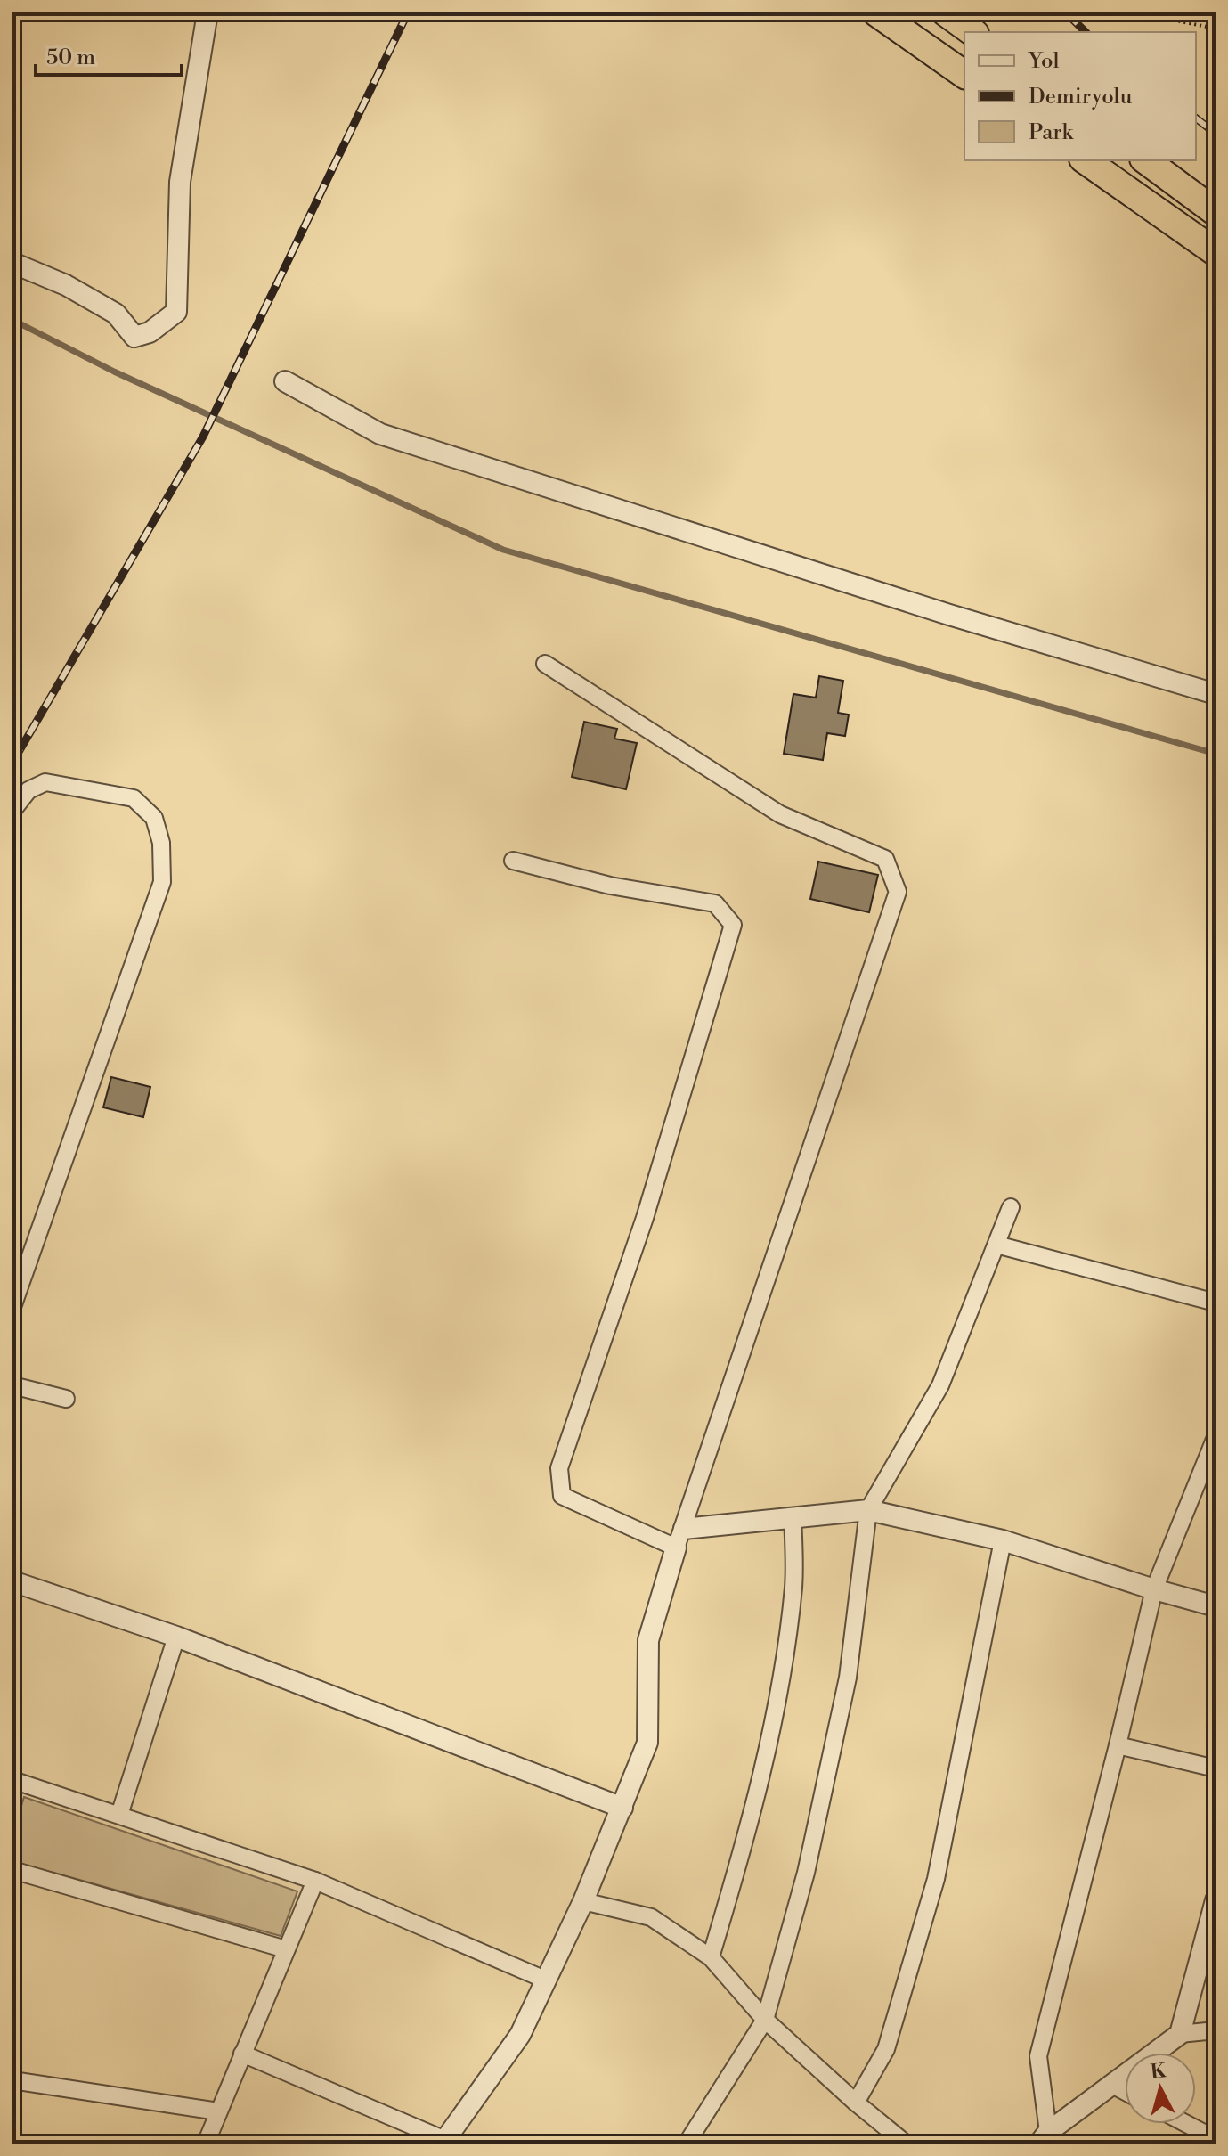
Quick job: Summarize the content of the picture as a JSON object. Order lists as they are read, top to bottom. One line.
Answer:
{"legend":["Yol","Demiryolu","Park"],"scale_bar":"50 m","north":"top"}
